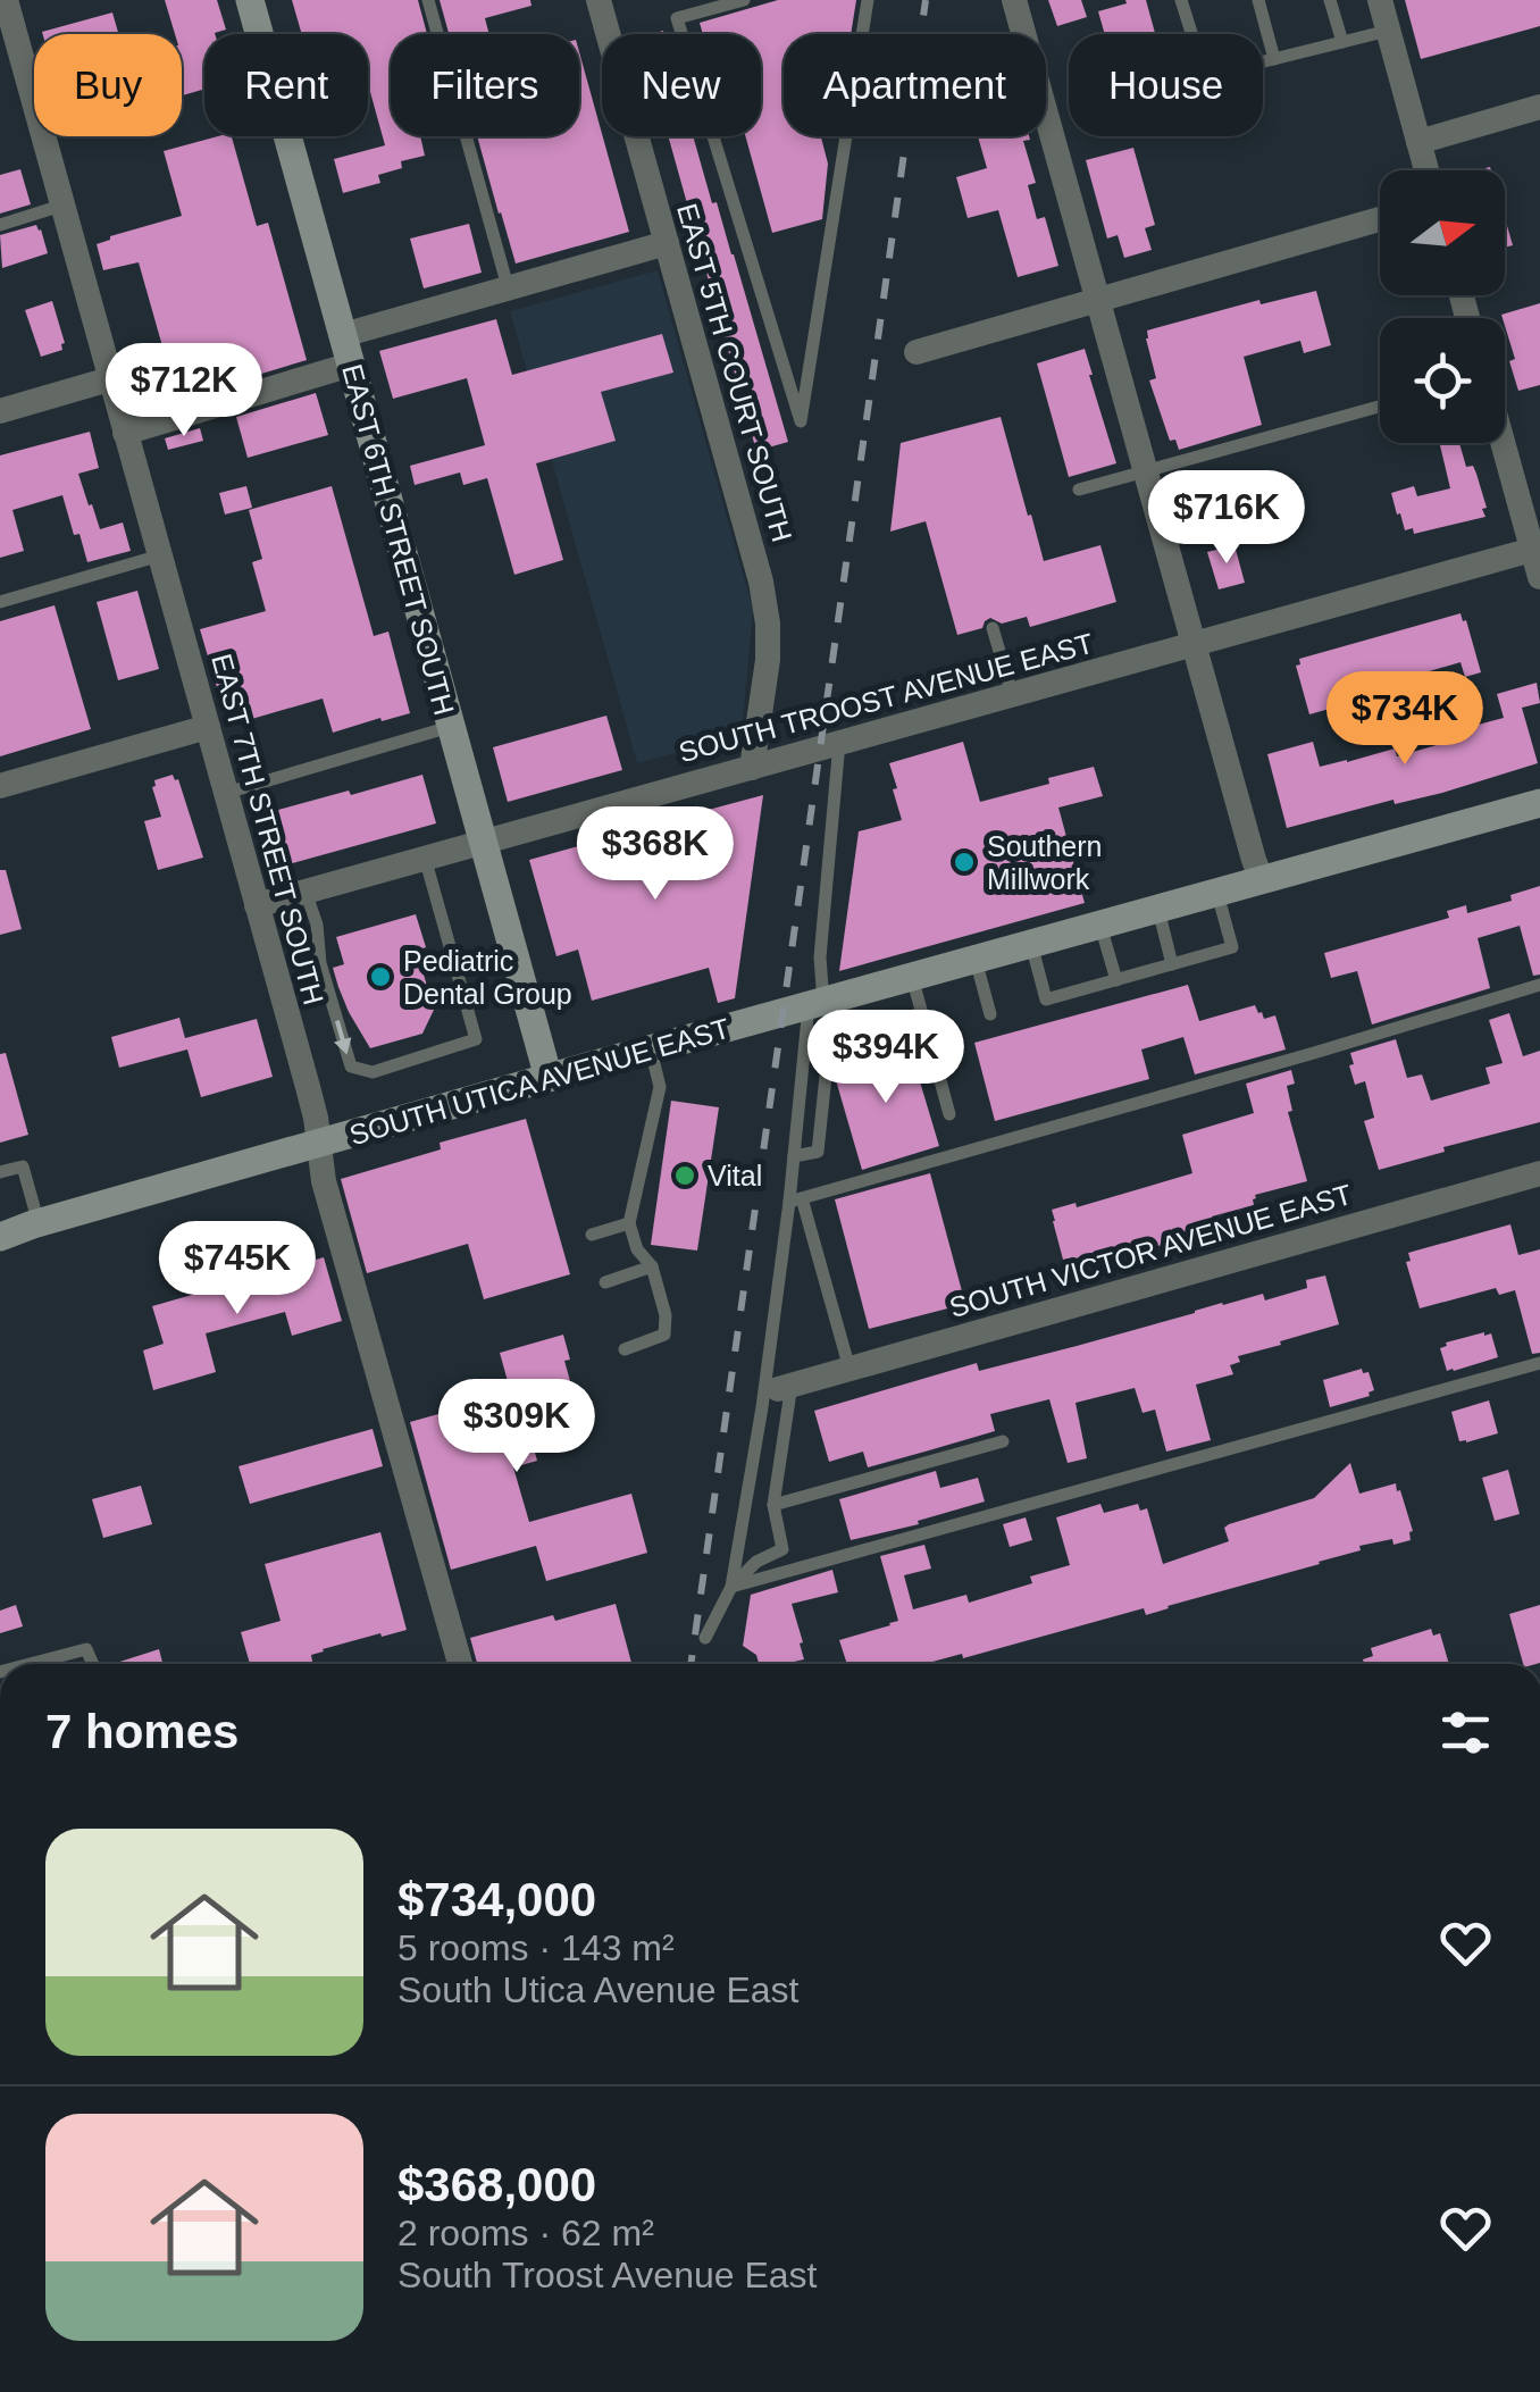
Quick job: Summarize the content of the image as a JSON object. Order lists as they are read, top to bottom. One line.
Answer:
{"streets":{"main road":["EAST 6TH STREET SOUTH","SOUTH UTICA AVENUE EAST"],"street":["EAST 5TH COURT SOUTH","SOUTH TROOST AVENUE EAST","EAST 7TH STREET SOUTH","SOUTH VICTOR AVENUE EAST"]},"crossings":[["EAST 5TH COURT SOUTH","SOUTH TROOST AVENUE EAST"],["EAST 6TH STREET SOUTH","SOUTH TROOST AVENUE EAST"],["EAST 6TH STREET SOUTH","SOUTH UTICA AVENUE EAST"],["SOUTH TROOST AVENUE EAST","EAST 7TH STREET SOUTH"],["EAST 7TH STREET SOUTH","SOUTH UTICA AVENUE EAST"]],"places":["Southern Millwork","Pediatric Dental Group","Vital"],"north":"right","page":{"chip":["Buy","Rent","Filters","New","Apartment","House"],"price":["$712K","$716K","$734K","$368K","$394K","$745K","$309K"],"heading":"7 homes","list":[{"name":"$734,000","note":"5 rooms · 143 m² · South Utica Avenue East"},{"name":"$368,000","note":"2 rooms · 62 m² · South Troost Avenue East"}]}}
